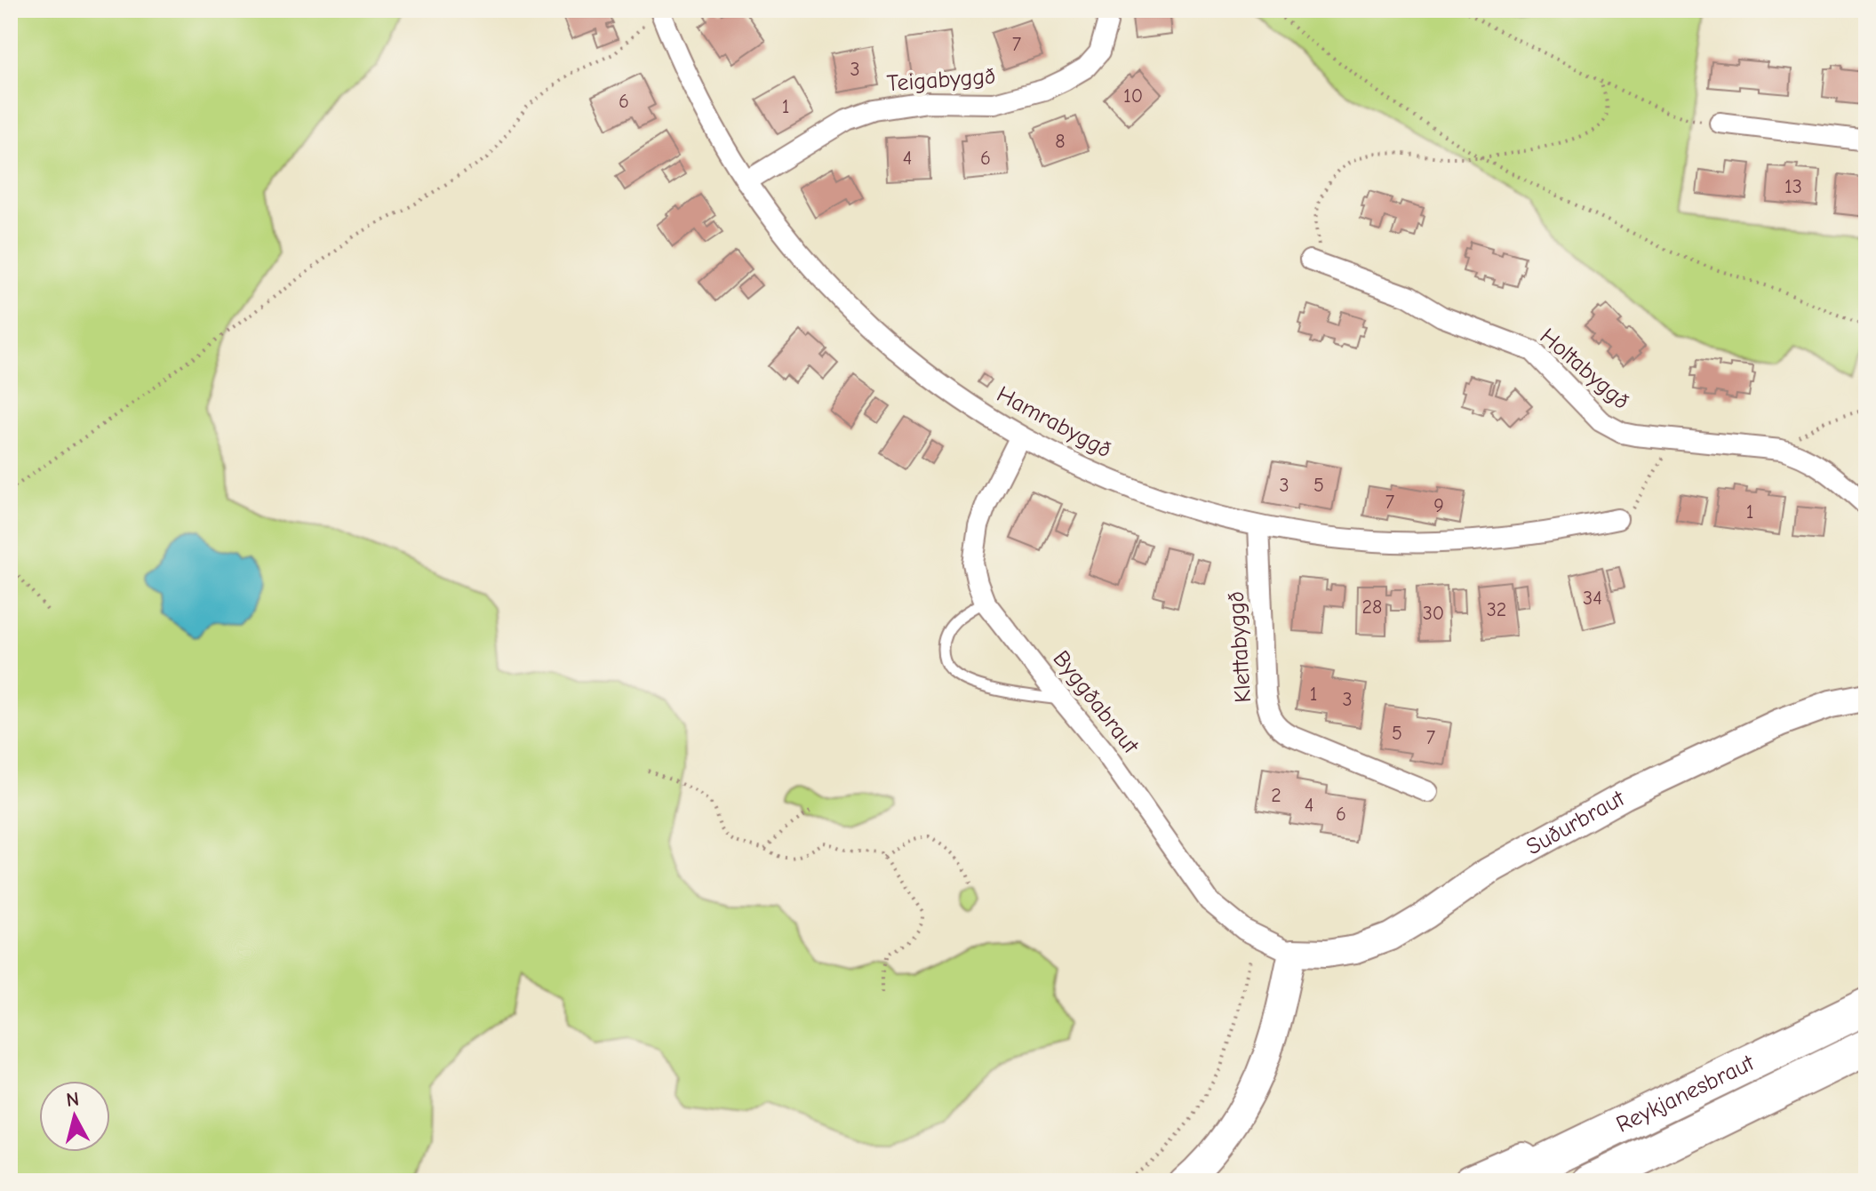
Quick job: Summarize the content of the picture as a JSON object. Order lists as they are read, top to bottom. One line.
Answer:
{"streets":{"highway":["Reykjanesbraut"],"street":["Teigabyggð","Holtabyggð","Hamrabyggð","Klettabyggð","Byggðabraut","Suðurbraut"]},"crossings":[["Teigabyggð","Hamrabyggð"],["Hamrabyggð","Klettabyggð"],["Hamrabyggð","Byggðabraut"],["Byggðabraut","Suðurbraut"]],"house_numbers":["7","3","10","6","1","8","4","6","13","3","5","7","9","1","34","28","32","30","1","3","5","7","2","4","6"],"north":"top"}
